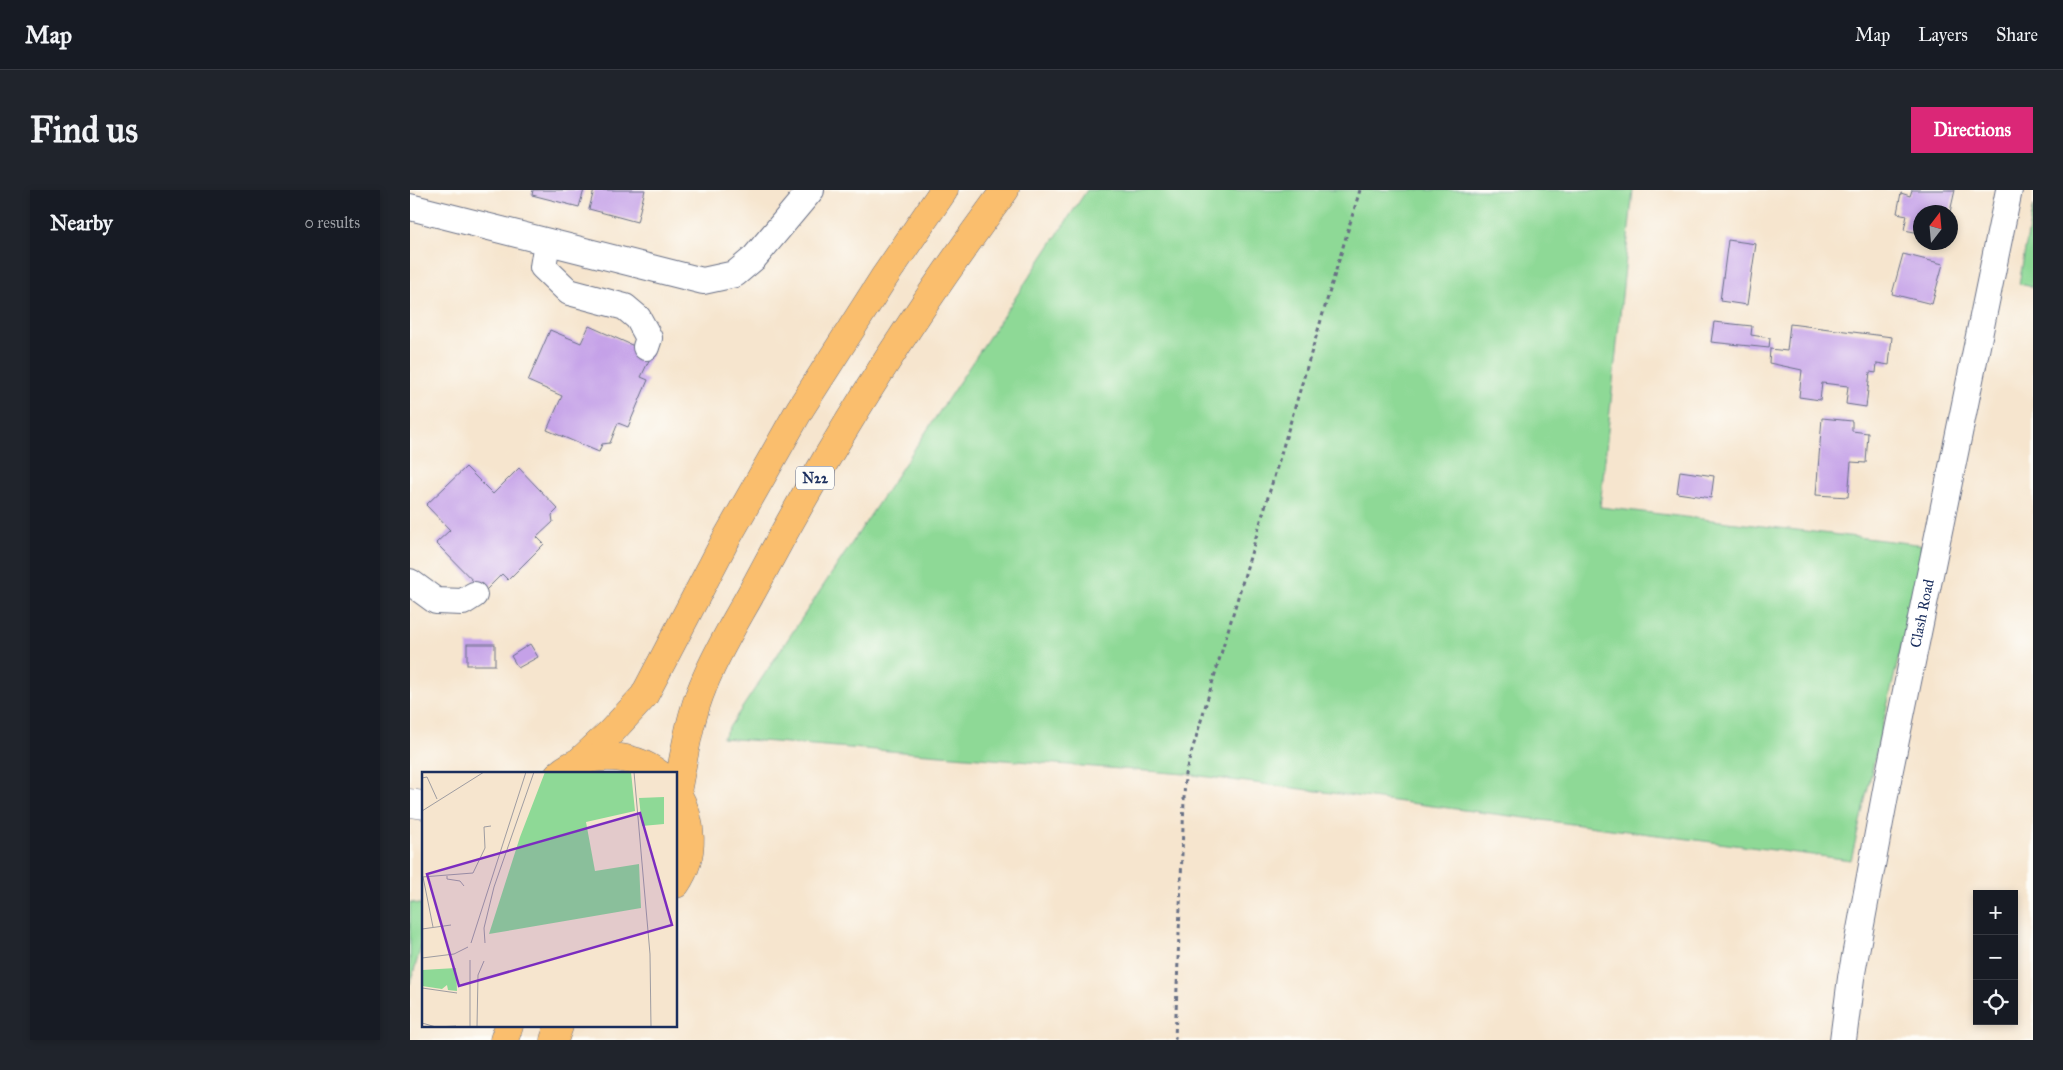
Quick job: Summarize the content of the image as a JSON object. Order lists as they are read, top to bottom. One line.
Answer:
{"streets":{"highway":["N22"],"street":["Clash Road"]},"north":"top","page":{"header":"Map","nav":["Map","Layers","Share"],"buttons":"Directions","title":"Find us","heading":["Nearby","0 results"],"map_buttons":["+","−"]}}
